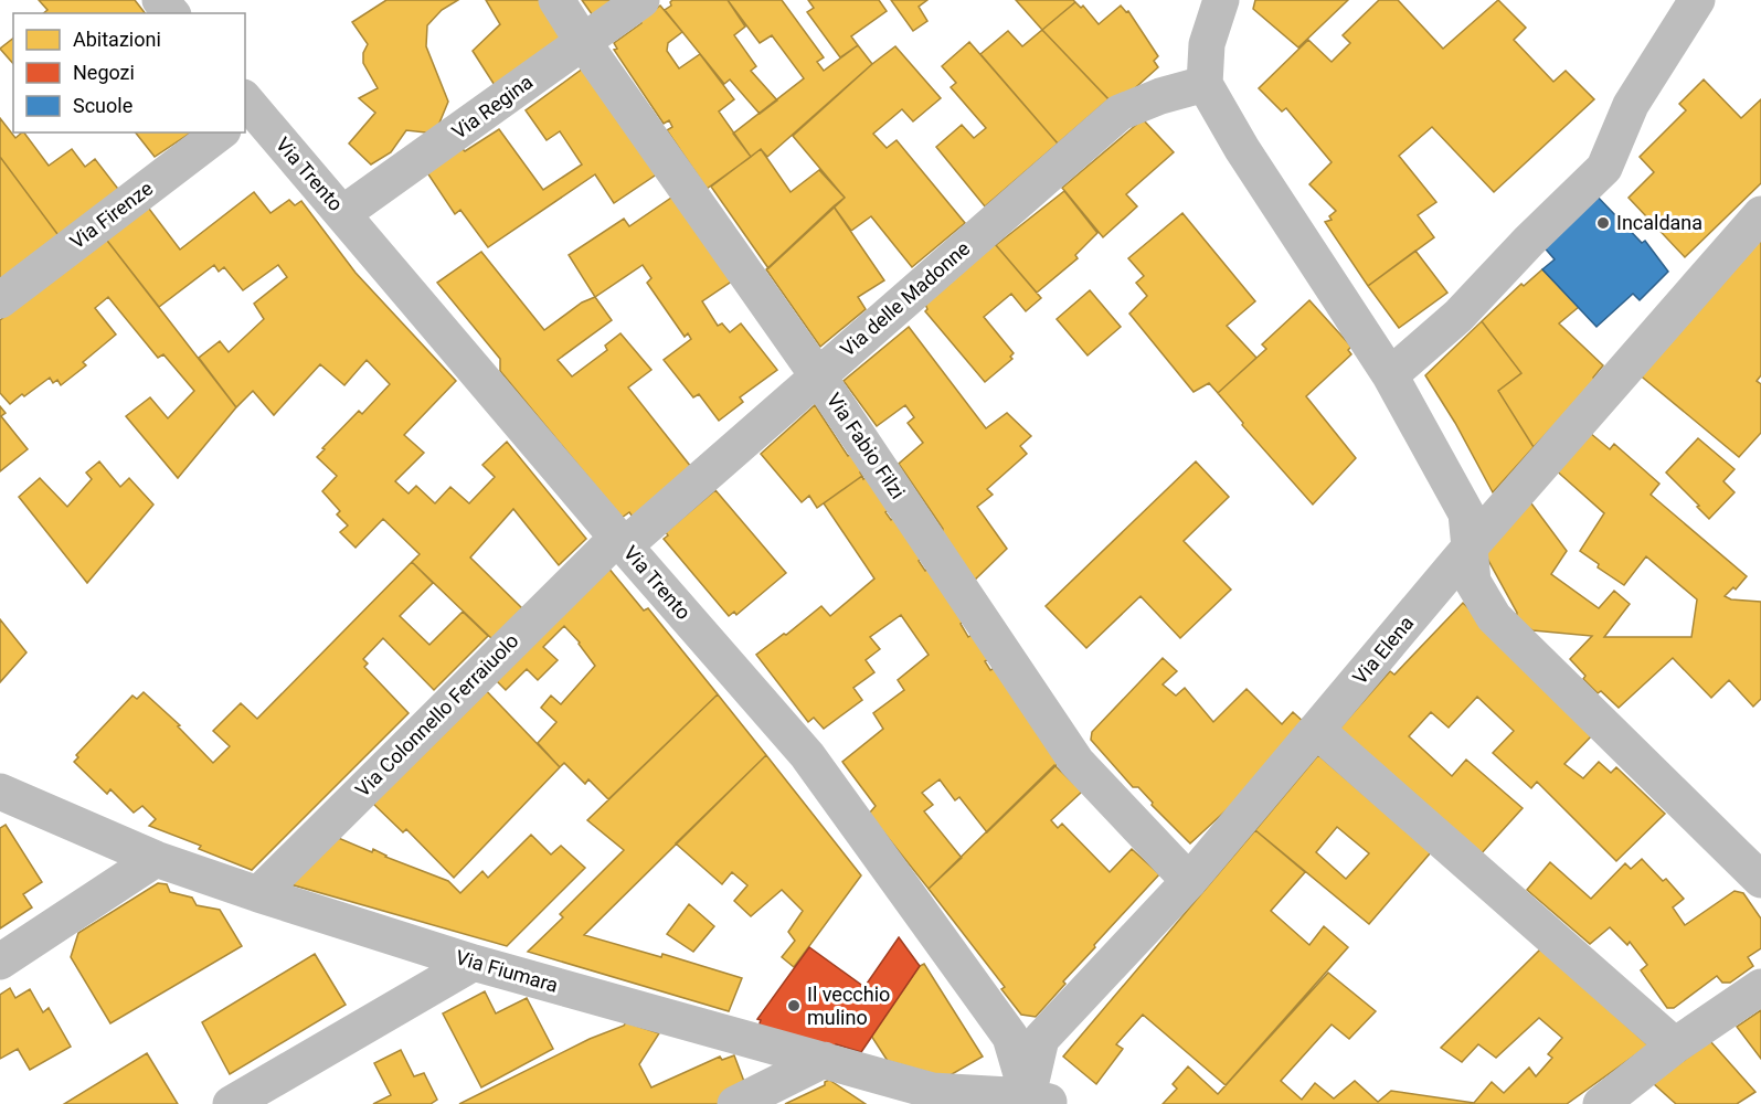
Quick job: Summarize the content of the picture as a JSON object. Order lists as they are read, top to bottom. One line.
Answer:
{"streets":{"street":["Via Regina","Via Trento","Via Firenze","Via delle Madonne","Via Fabio Filzi","Via Elena","Via Colonnello Ferraiuolo","Via Fiumara"]},"crossings":[["Via Regina","Via Trento"],["Via Regina","Via Fabio Filzi"],["Via Trento","Via delle Madonne"],["Via Trento","Via Elena"],["Via Trento","Via Colonnello Ferraiuolo"],["Via Trento","Via Fiumara"],["Via delle Madonne","Via Fabio Filzi"],["Via delle Madonne","Via Colonnello Ferraiuolo"],["Via Fabio Filzi","Via Elena"],["Via Elena","Via Fiumara"],["Via Colonnello Ferraiuolo","Via Fiumara"]],"places":["Incaldana","Il vecchio mulino"],"legend":["Abitazioni","Negozi","Scuole"]}
